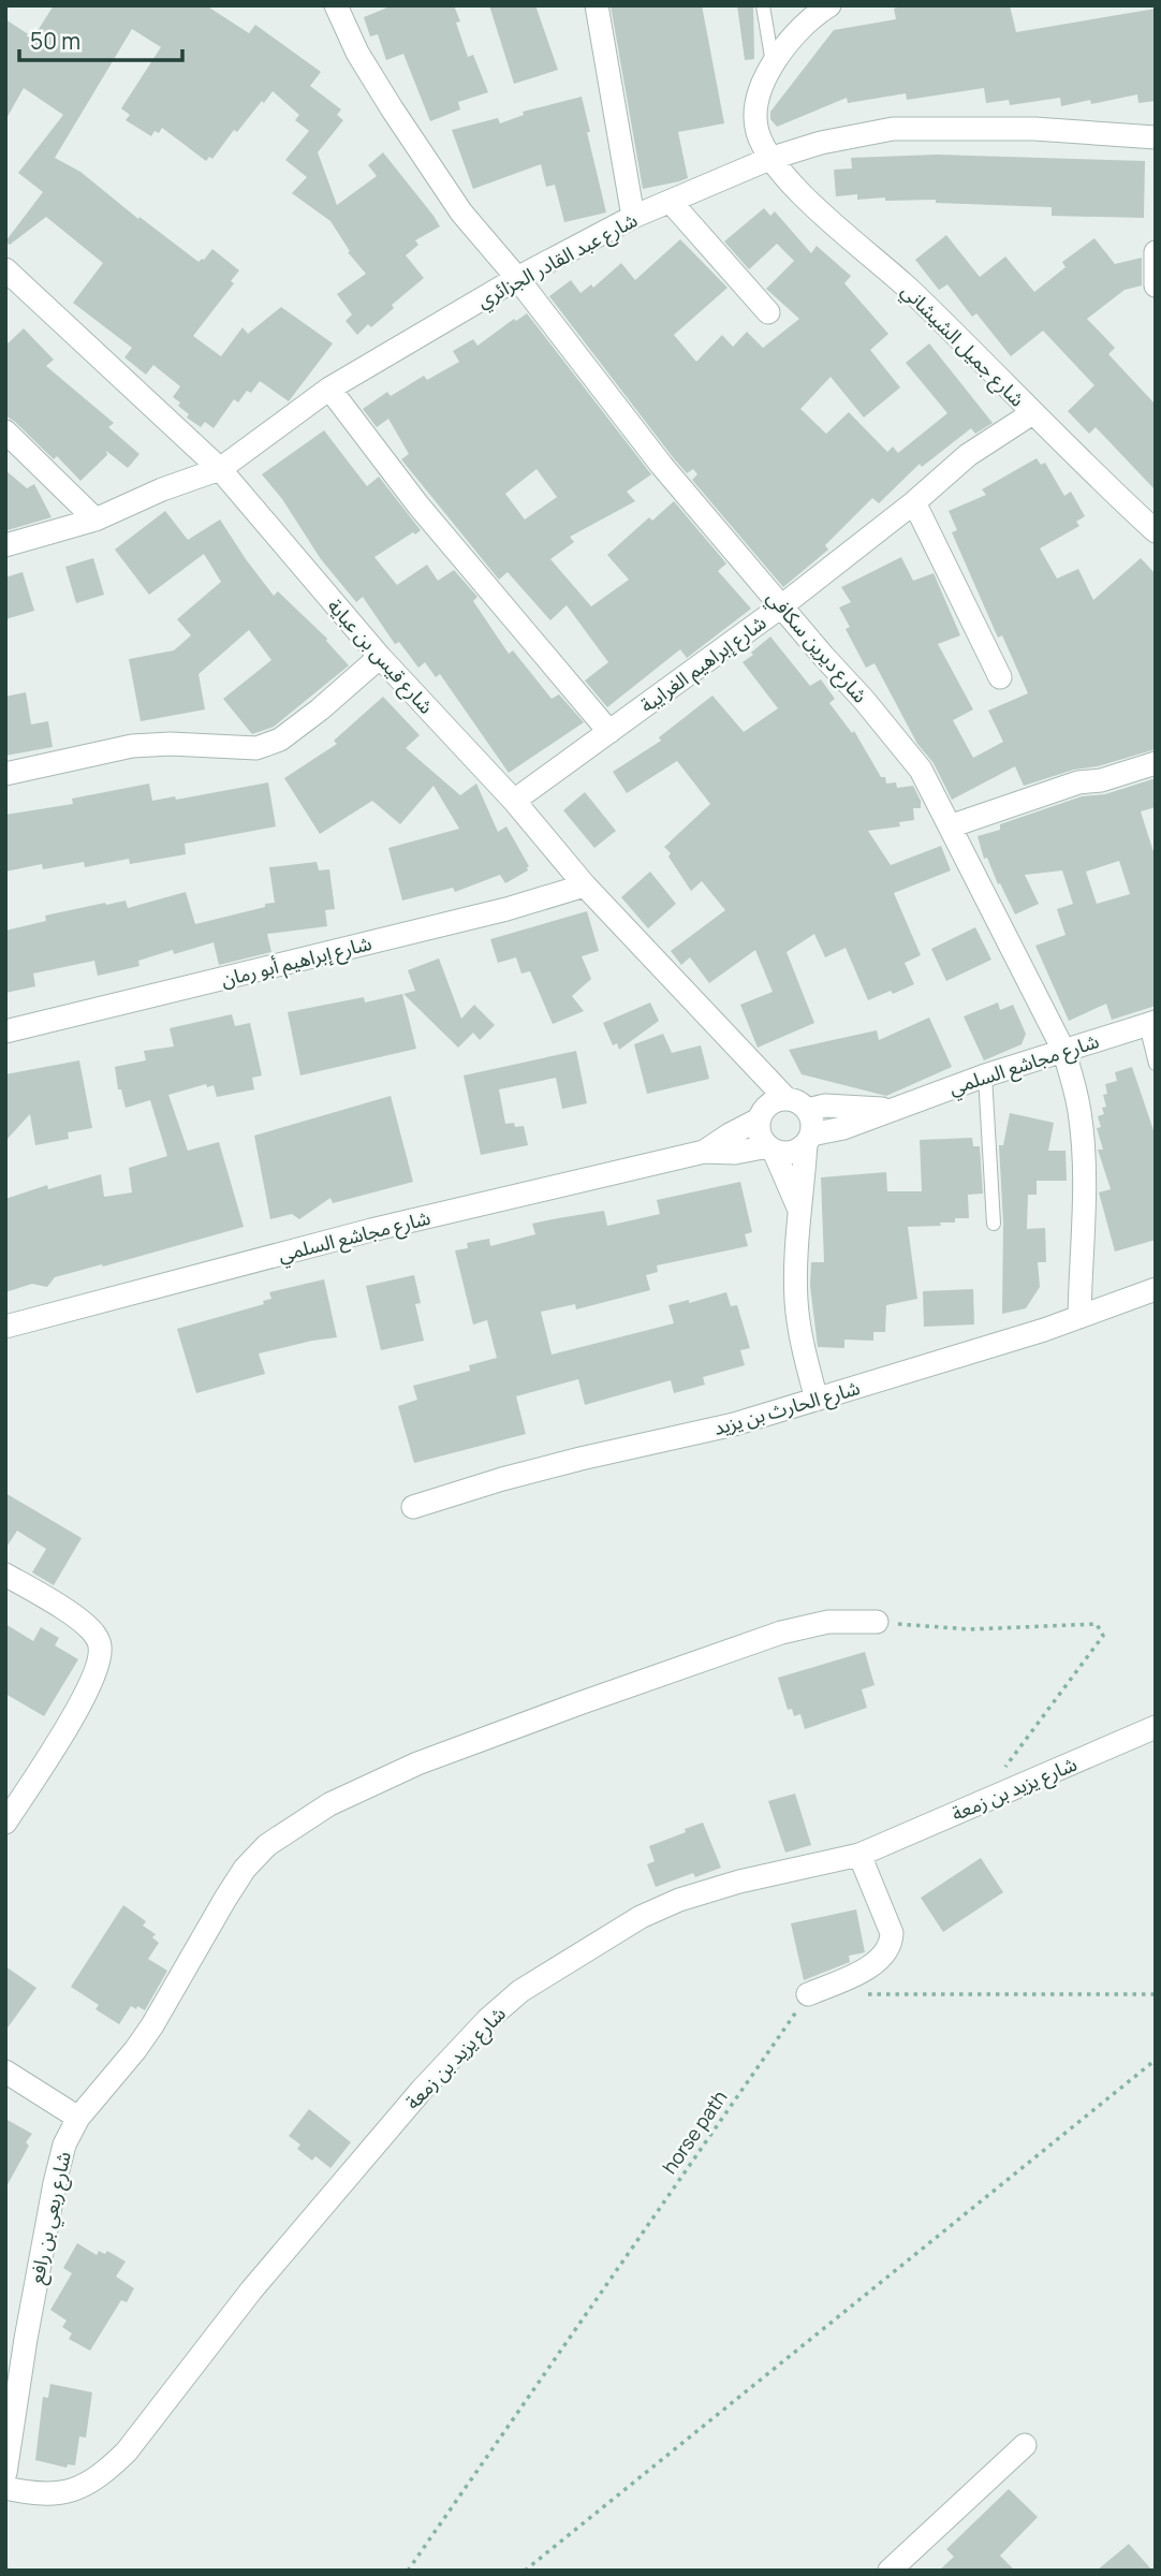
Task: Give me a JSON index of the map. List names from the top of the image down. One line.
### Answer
{"streets":{"street":["شارع عبد القادر الجزائري","شارع جميل الشيشاني","شارع ديرين سكافي","شارع قيس بن عباية","شارع إبراهيم الغرايبة","شارع إبراهيم أبو رمان","شارع مجاشع السلمي","شارع الحارث بن يزيد","شارع يزيد بن زمعة","شارع ربعي بن رافع"],"path":["horse path"]},"crossings":[["شارع عبد القادر الجزائري","شارع جميل الشيشاني"],["شارع عبد القادر الجزائري","شارع ديرين سكافي"],["شارع عبد القادر الجزائري","شارع قيس بن عباية"],["شارع جميل الشيشاني","شارع إبراهيم الغرايبة"],["شارع ديرين سكافي","شارع إبراهيم الغرايبة"],["شارع ديرين سكافي","شارع مجاشع السلمي"],["شارع ديرين سكافي","شارع الحارث بن يزيد"],["شارع قيس بن عباية","شارع إبراهيم الغرايبة"],["شارع قيس بن عباية","شارع إبراهيم أبو رمان"],["شارع قيس بن عباية","شارع مجاشع السلمي"]],"scale_bar":"50 m"}
